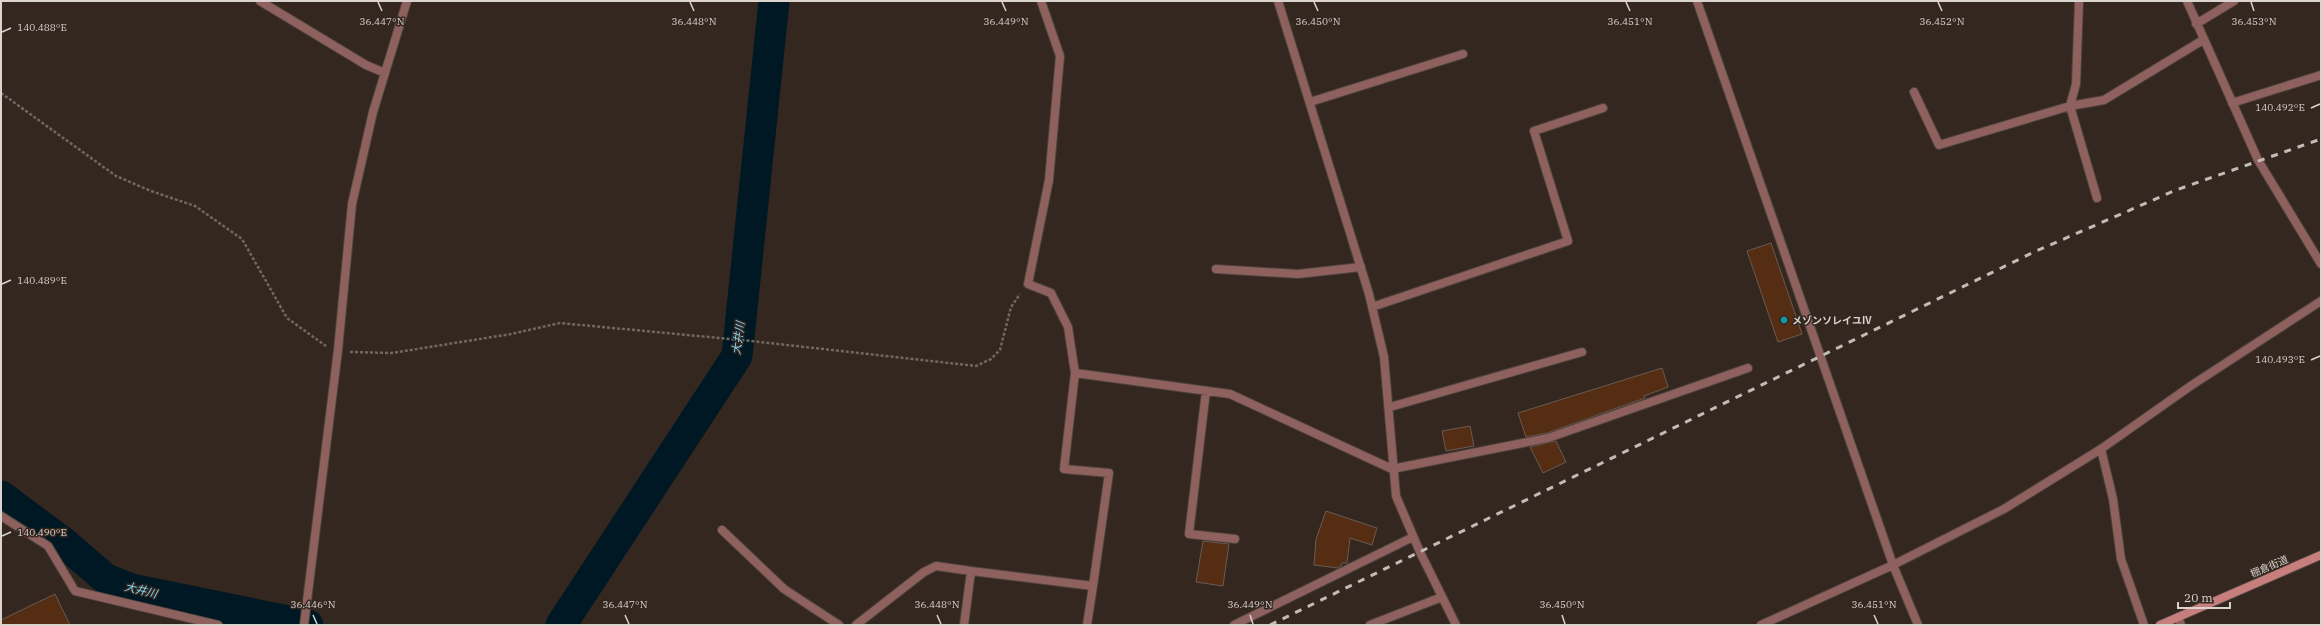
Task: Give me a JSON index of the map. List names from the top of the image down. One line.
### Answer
{"streets":{"street":["棚倉街道"]},"water":["大井川"],"places":["メゾンソレイユⅣ"],"scale_bar":"20 m","coordinates":["36.453°N","36.447°N","36.448°N","36.449°N","36.450°N","36.451°N","36.452°N","140.488°E","140.492°E","140.489°E","140.493°E","140.490°E","36.446°N"]}
